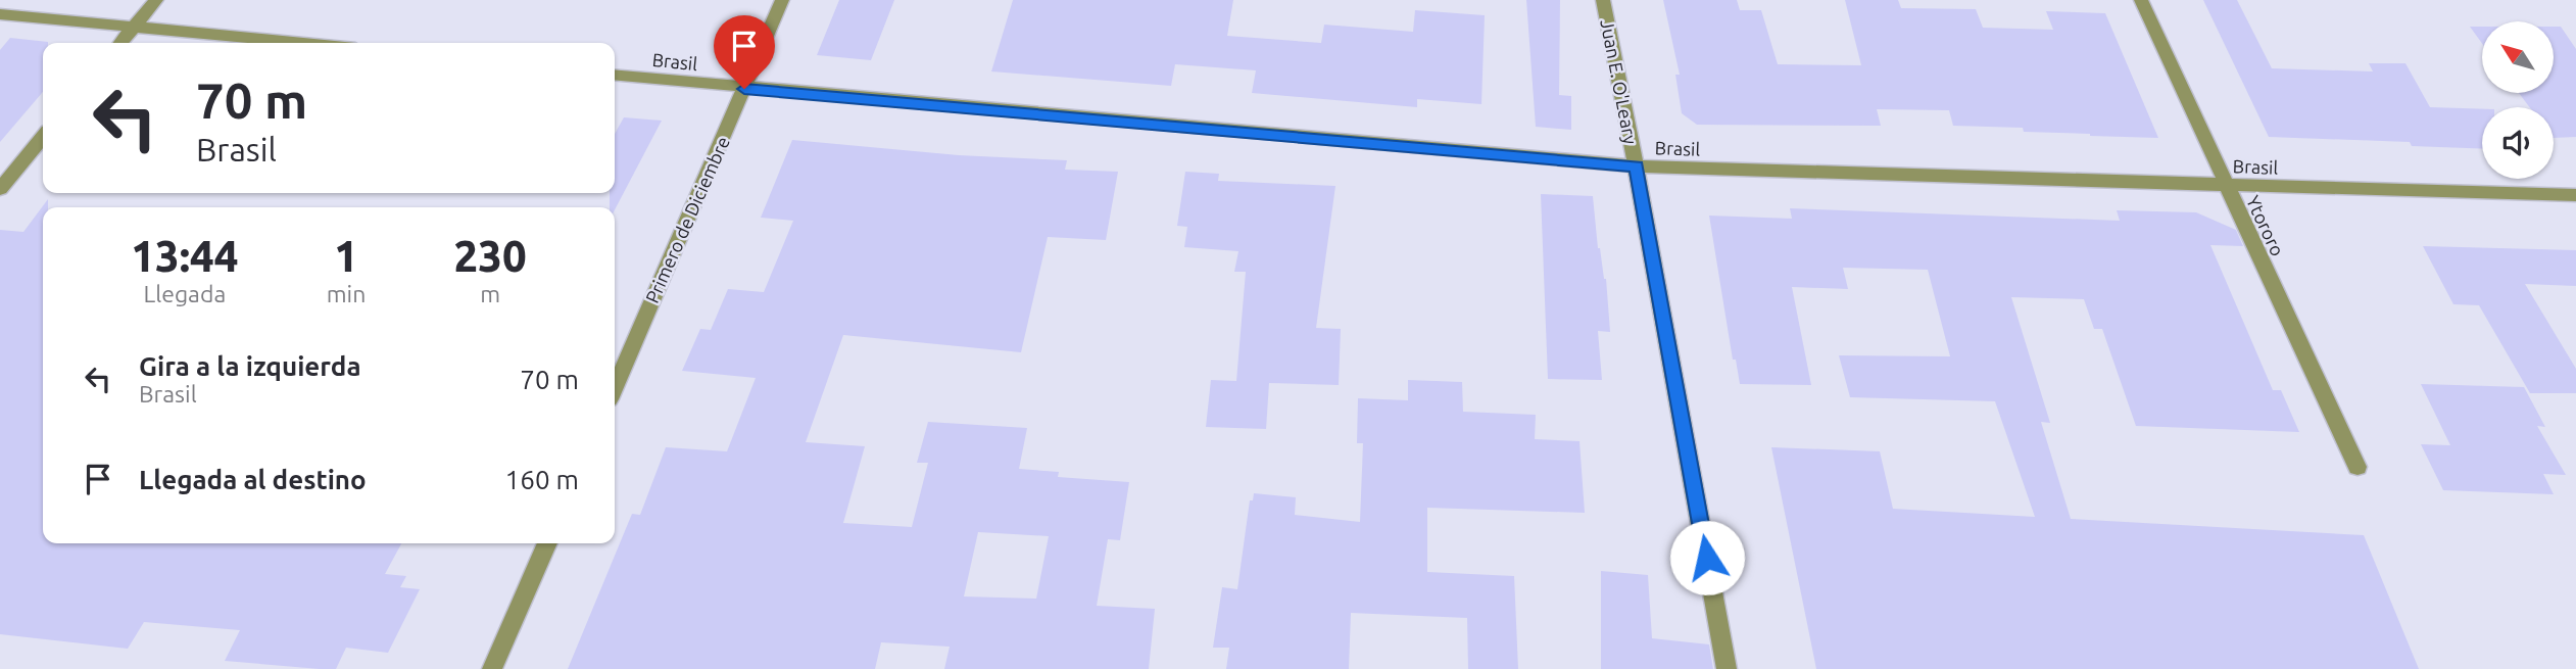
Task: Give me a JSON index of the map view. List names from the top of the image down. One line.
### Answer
{"streets":{"street":["Brasil","Juan E. O'Leary","Primero de Diciembre","Ytororo"]},"crossings":[["Brasil","Juan E. O'Leary"],["Brasil","Primero de Diciembre"],["Brasil","Ytororo"]],"north":"top left","page":{"turn":["70 m","Brasil"],"eta":["13:44","Llegada","1","min","230","m"],"list":[{"name":"Gira a la izquierda","note":"Brasil","value":"70 m"},{"name":"Llegada al destino","value":"160 m"}]}}
